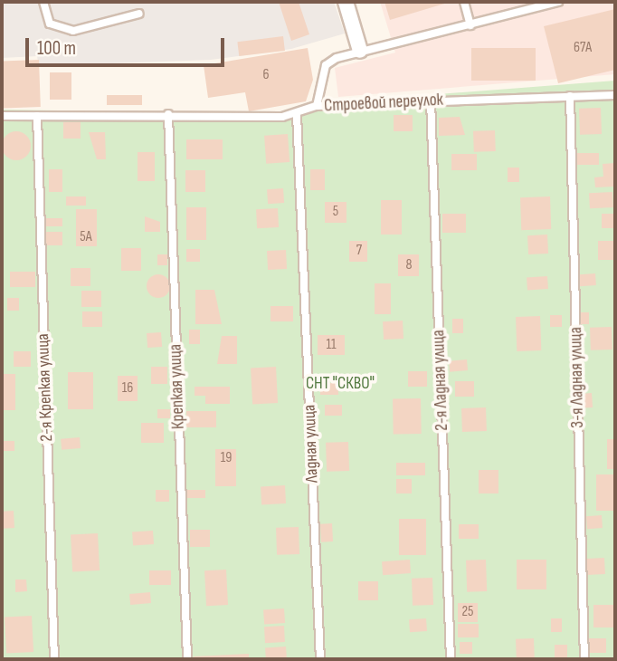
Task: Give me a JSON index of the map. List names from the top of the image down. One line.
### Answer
{"streets":{"lane":["Строевой переулок","3-я Ладная улица","2-я Ладная улица","Крепкая улица","2-я Крепкая улица","Ладная улица"]},"crossings":[["Строевой переулок","3-я Ладная улица"],["Строевой переулок","2-я Ладная улица"],["Строевой переулок","Крепкая улица"],["Строевой переулок","2-я Крепкая улица"],["Строевой переулок","Ладная улица"]],"parks":["СНТ \"СКВО\""],"house_numbers":["67А","6","5","5А","7","8","11","16","19","25"],"scale_bar":"100 m"}
